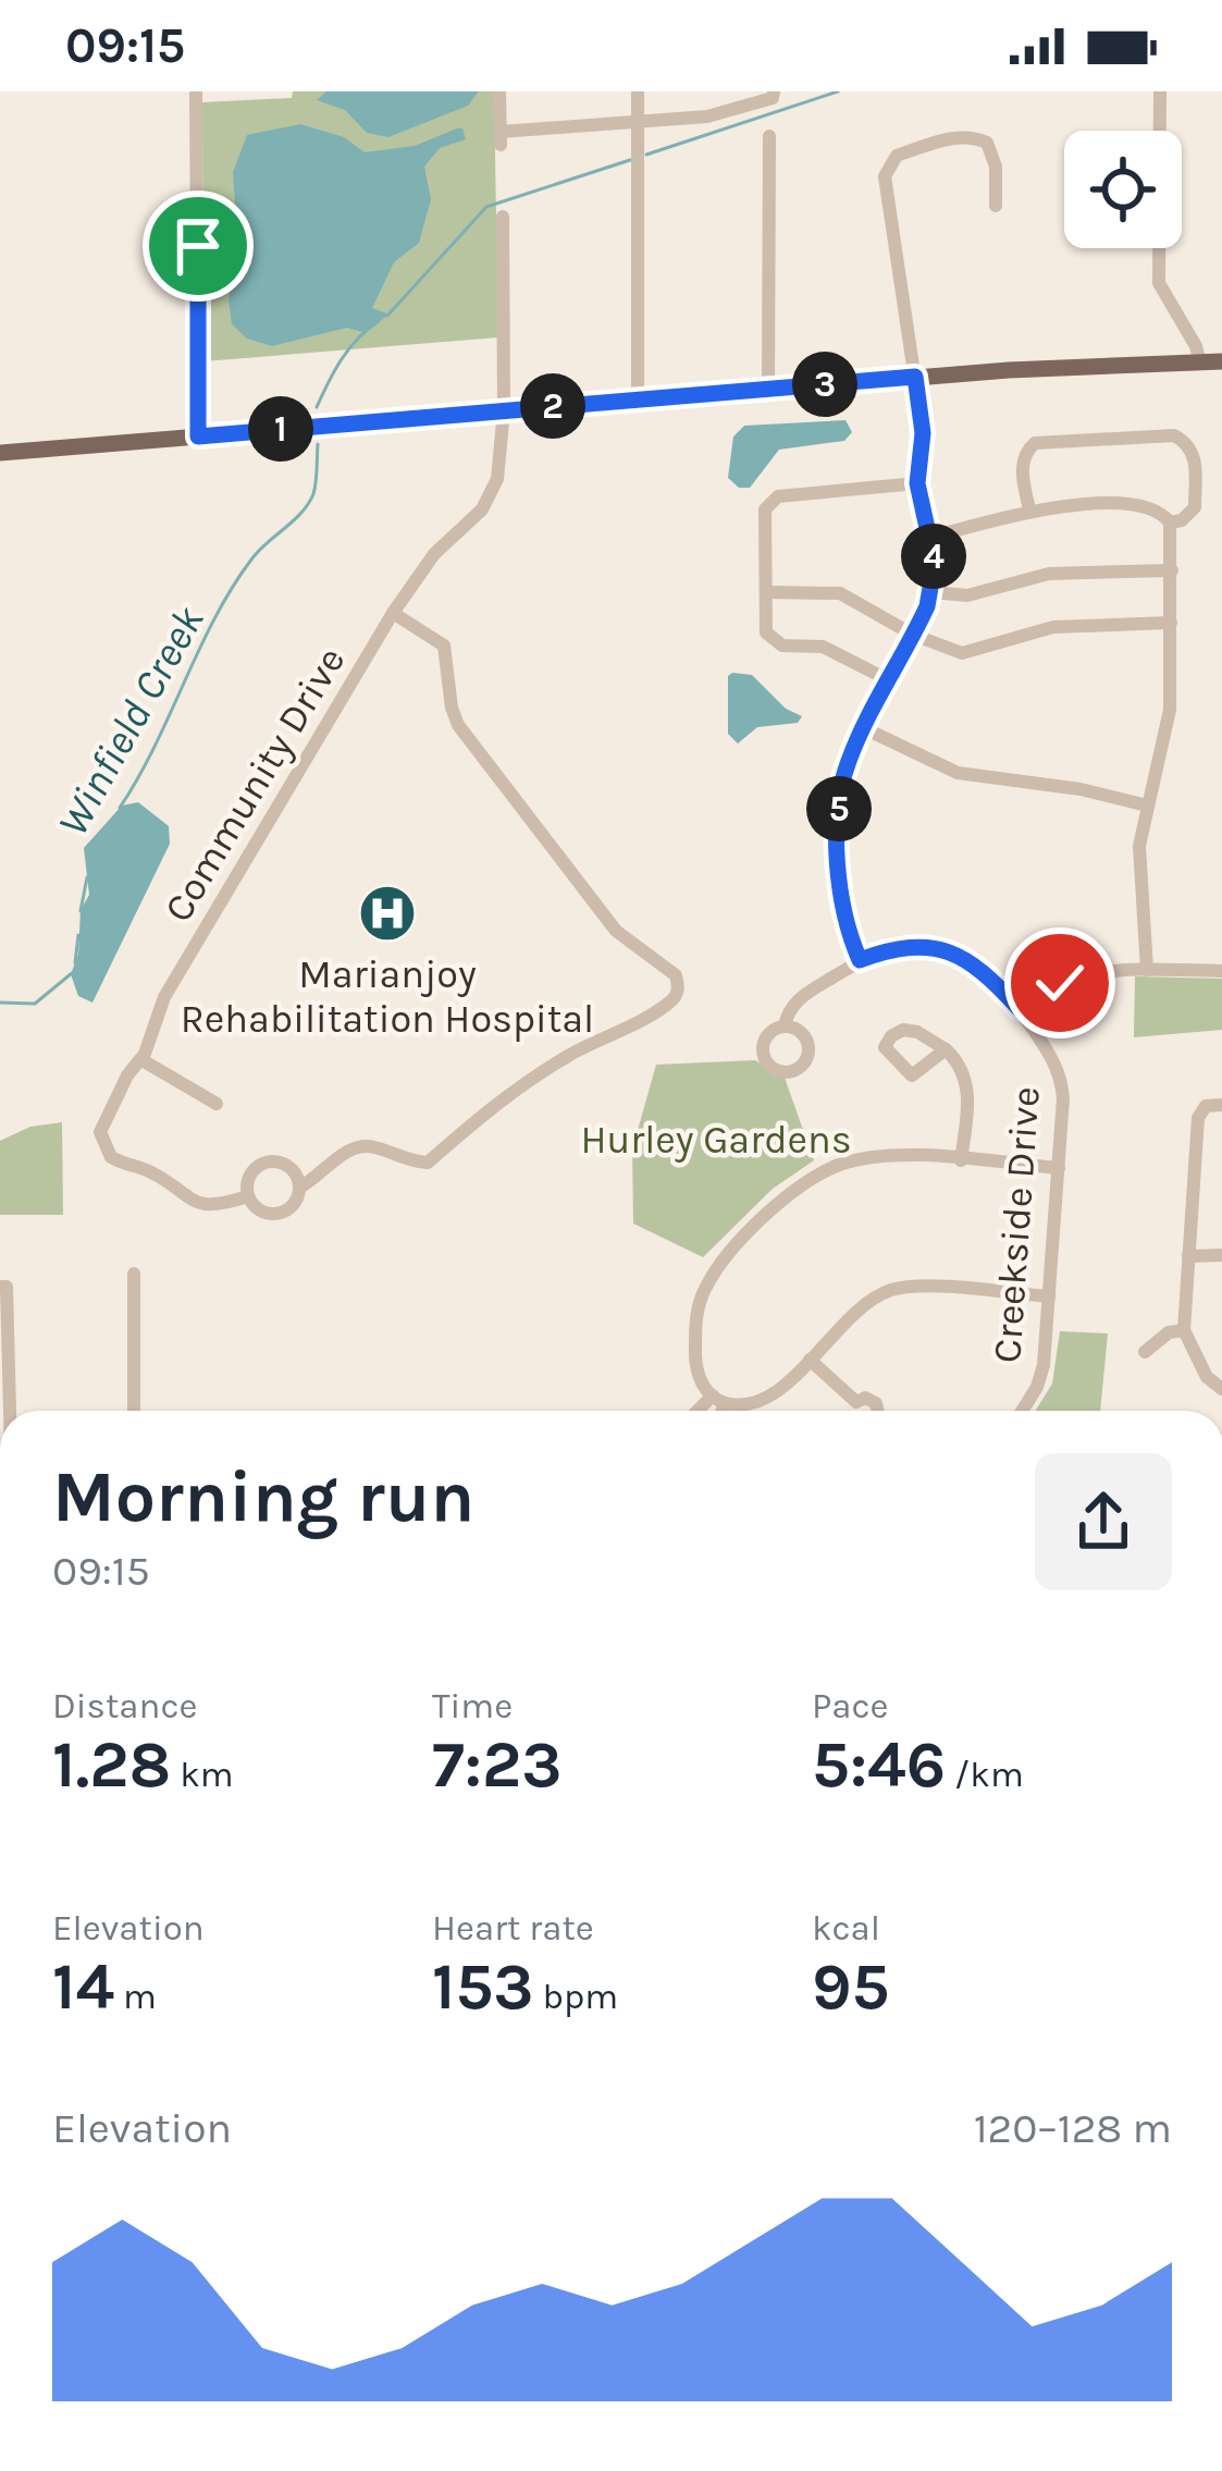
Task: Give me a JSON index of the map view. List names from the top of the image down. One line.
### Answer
{"streets":{"street":["Community Drive","Creekside Drive"]},"water":["Winfield Creek"],"parks":["Hurley Gardens"],"places":{"hospital":["Marianjoy Rehabilitation Hospital"]},"page":{"status":"09:15","pins":["3","2","1","4","5"],"heading":["Morning run","09:15"],"stats":[["Distance","1.28 km"],["Time","7:23"],["Pace","5:46 /km"],["Elevation","14 m"],["Heart rate","153 bpm"],["kcal","95"]],"chart":["Elevation","120–128 m"]}}
